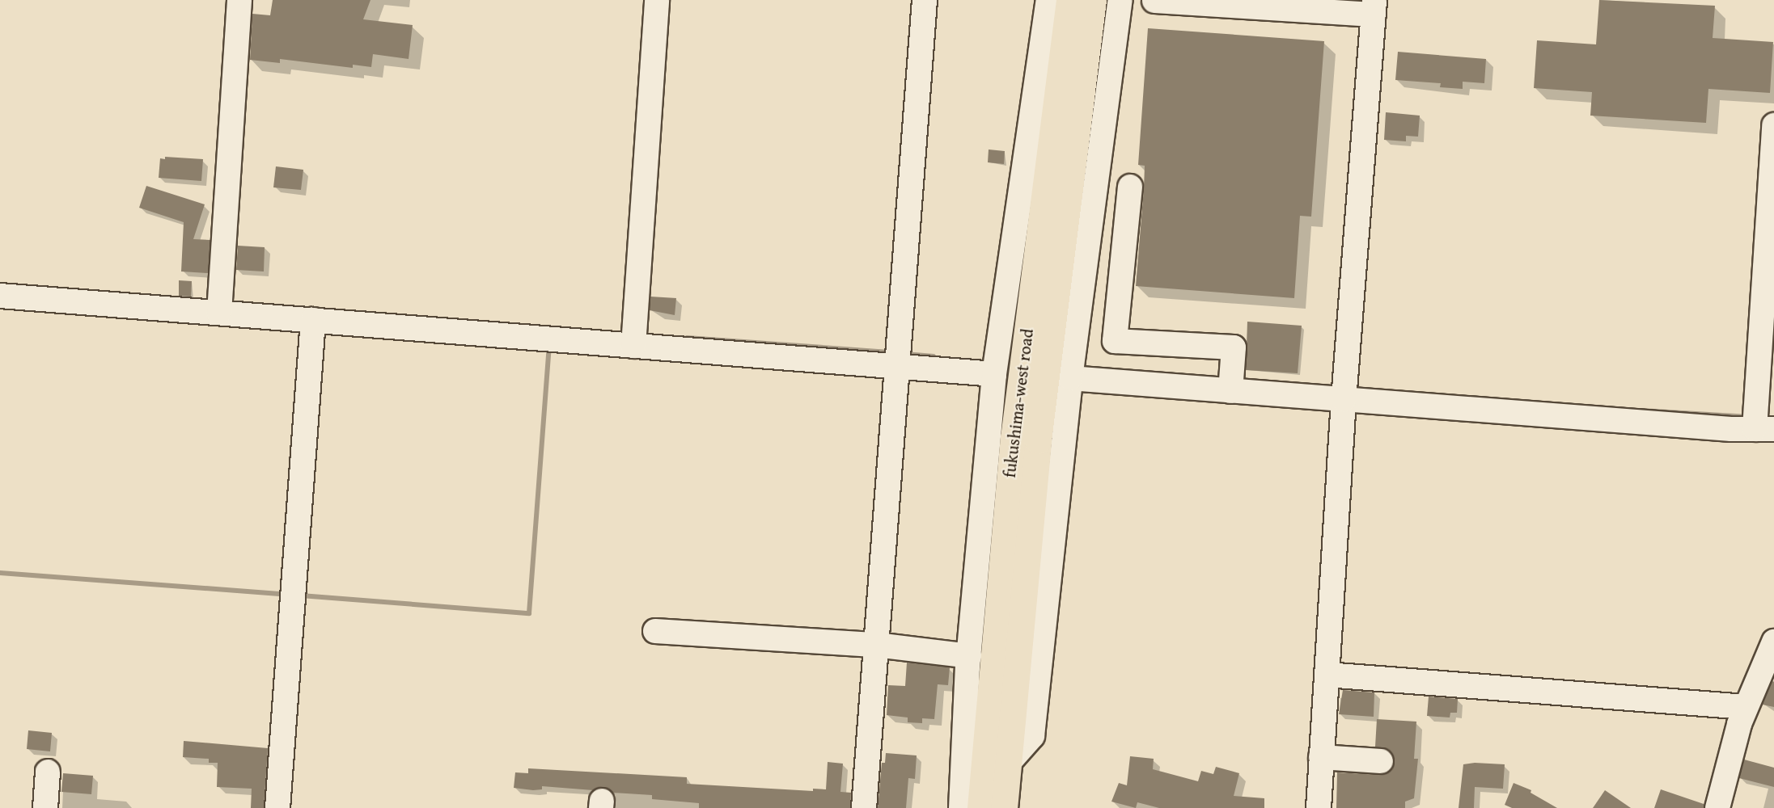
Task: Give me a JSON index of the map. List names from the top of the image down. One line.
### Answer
{"streets":{"highway":["fukushima-west road"]}}
